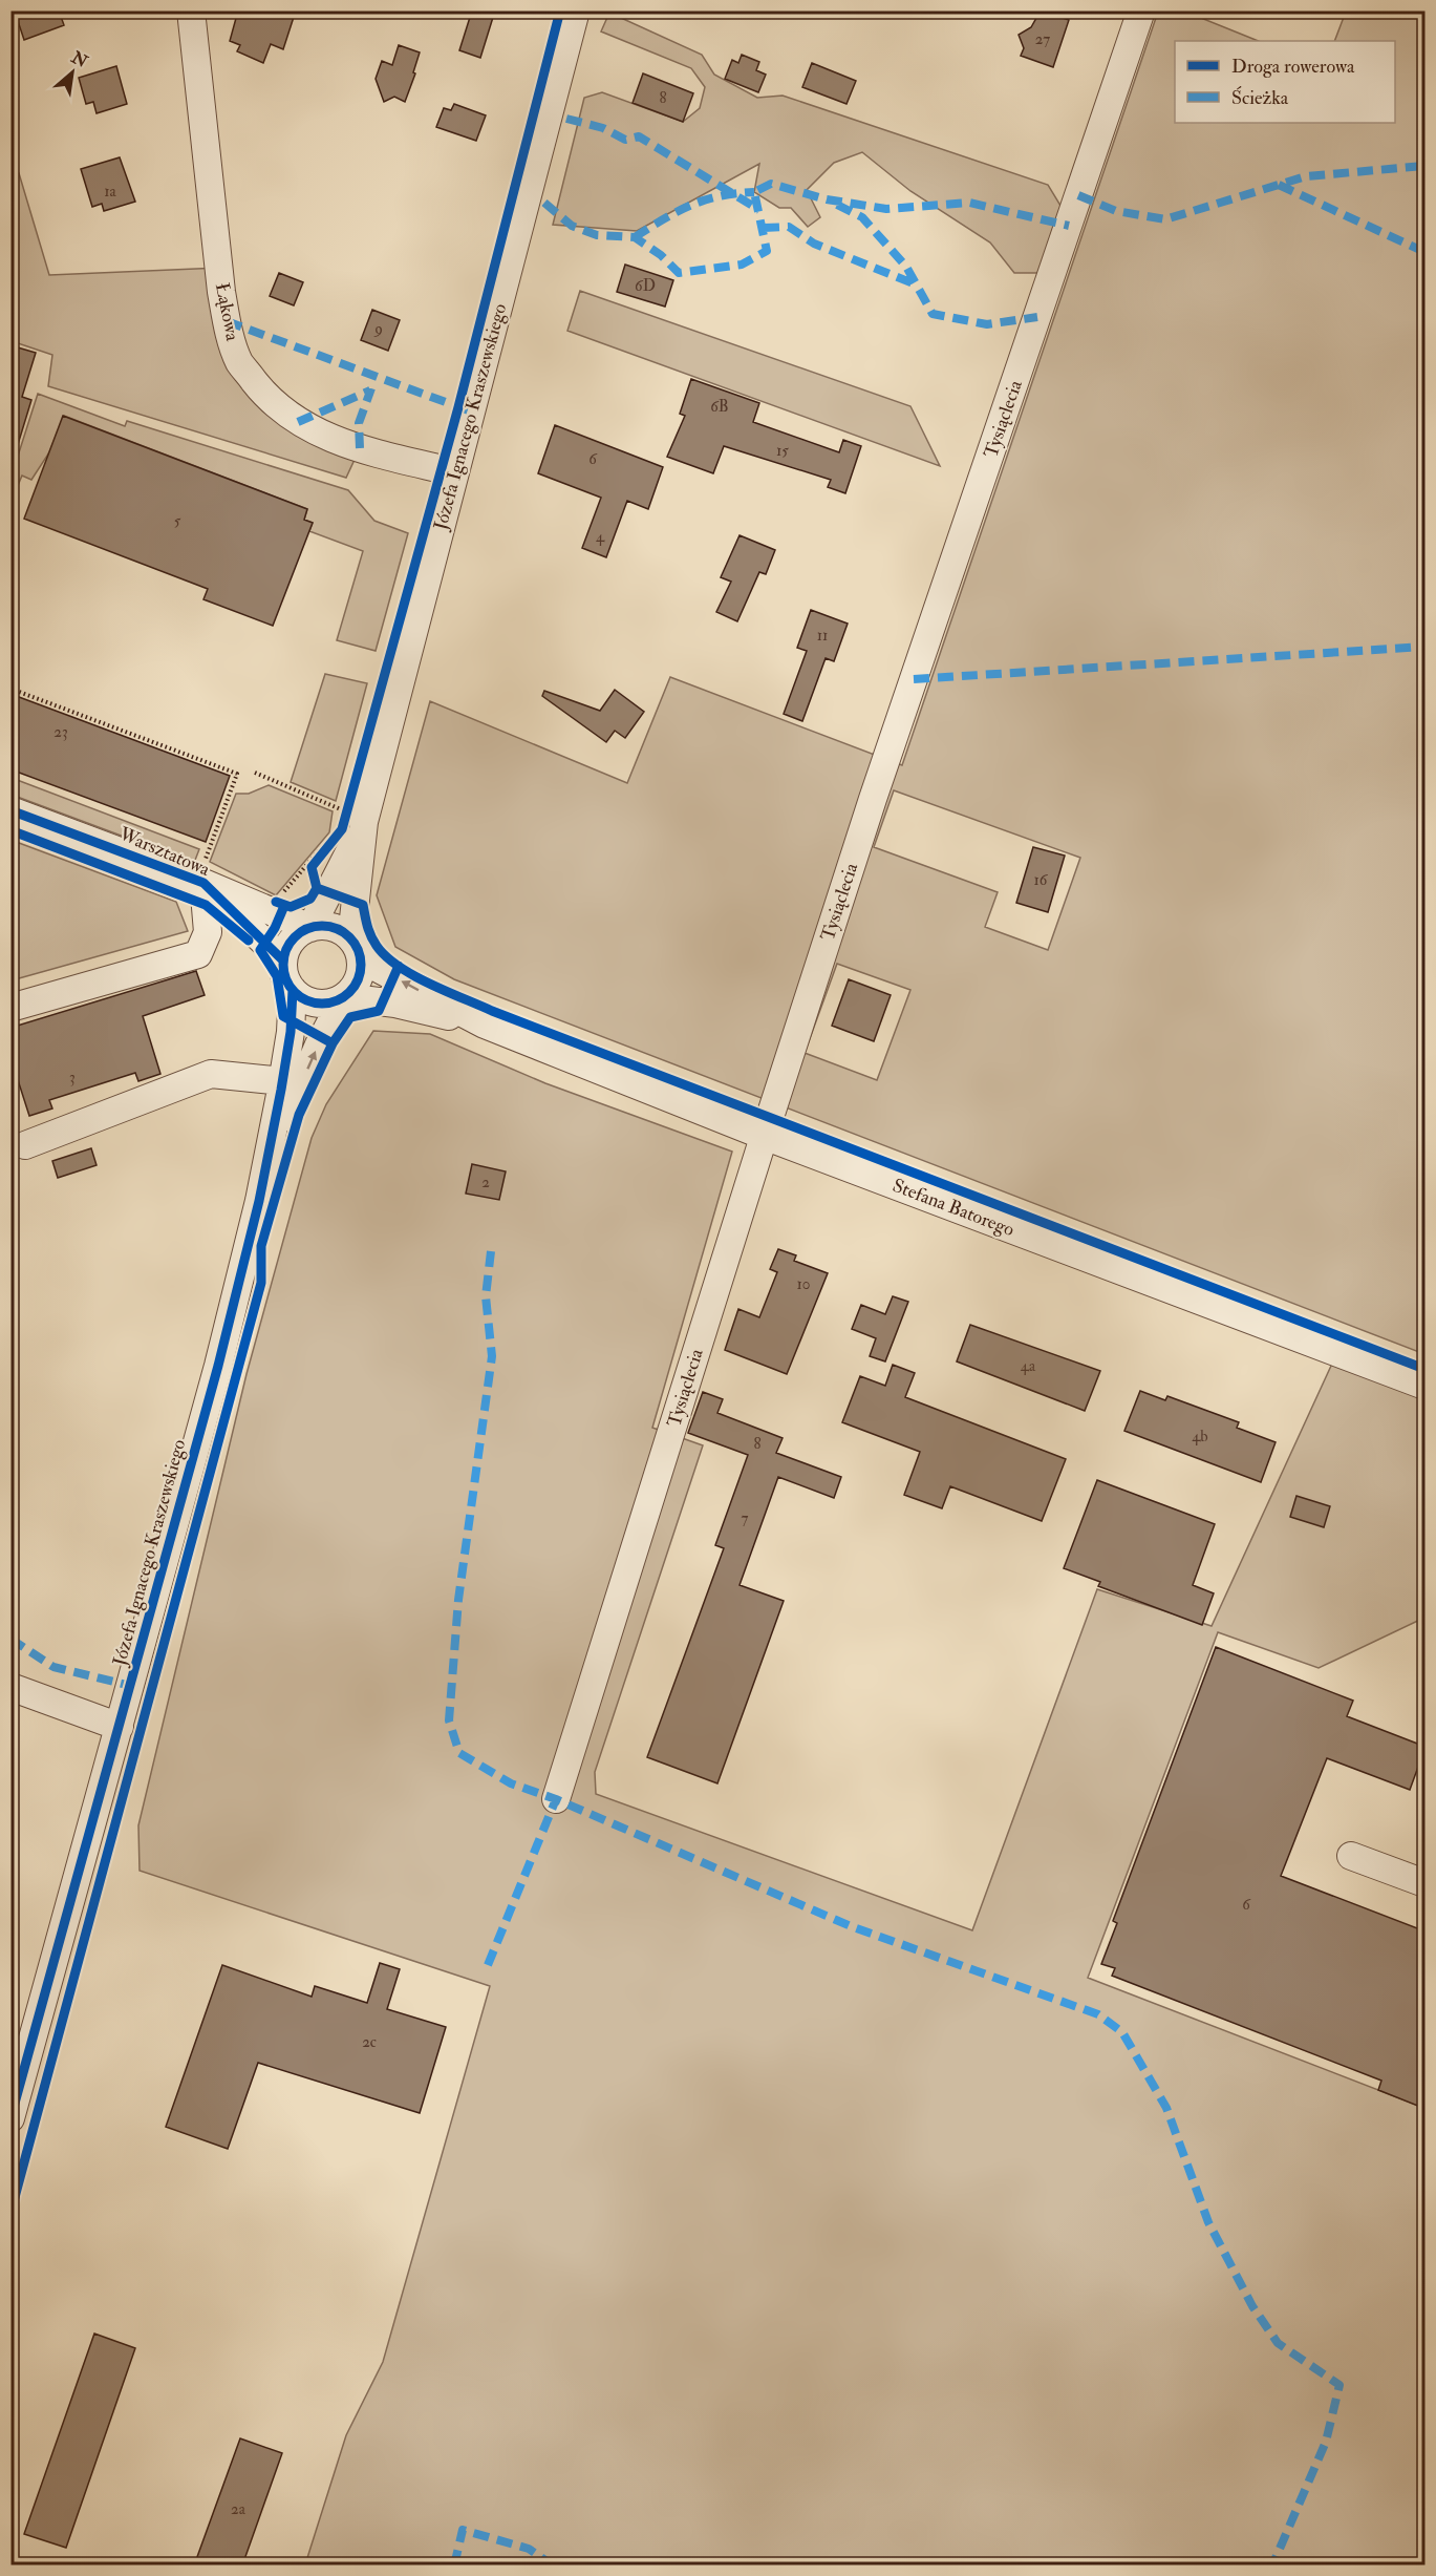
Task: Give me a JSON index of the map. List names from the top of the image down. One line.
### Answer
{"streets":{"street":["Łąkowa","Józefa Ignacego Kraszewskiego","Tysiąclecia","Warsztatowa","Stefana Batorego"]},"crossings":[["Łąkowa","Józefa Ignacego Kraszewskiego"],["Józefa Ignacego Kraszewskiego","Warsztatowa"],["Józefa Ignacego Kraszewskiego","Stefana Batorego"],["Tysiąclecia","Stefana Batorego"],["Warsztatowa","Stefana Batorego"]],"house_numbers":["27","8","1a","6D","9","6B","15","6","5","4","11","23","16","3","2","10","4a","4b","8","7","6","2c","2a"],"legend":["Droga rowerowa","Ścieżka"],"north":"top right"}
